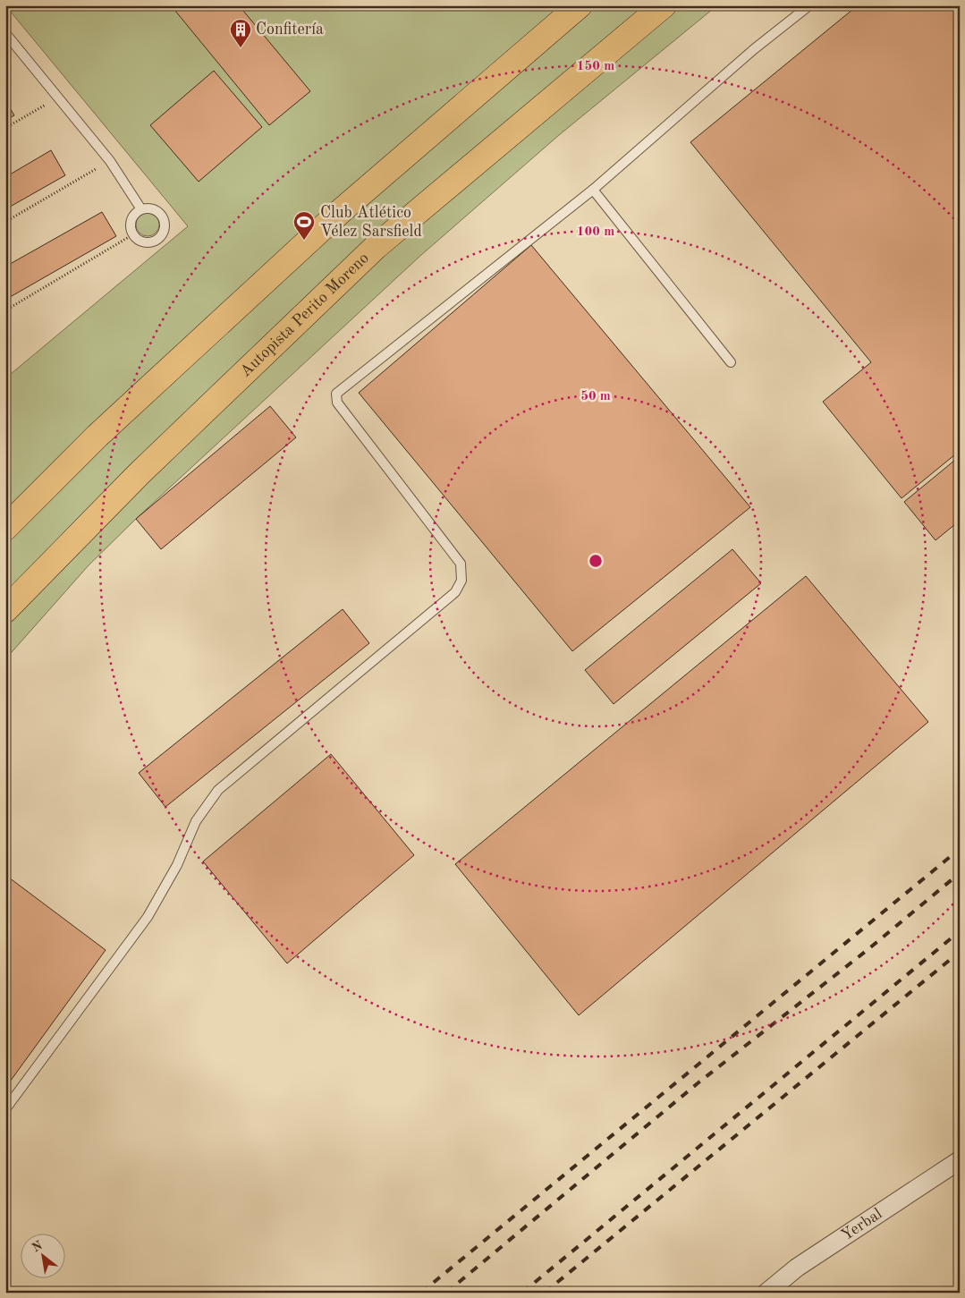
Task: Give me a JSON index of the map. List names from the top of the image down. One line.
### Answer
{"streets":{"highway":["Autopista Perito Moreno"],"street":["Yerbal"]},"places":{"building":["Confitería"],"sports":["Club Atlético Vélez Sarsfield"]},"north":"top left","rings":["150 m","100 m","50 m"]}
